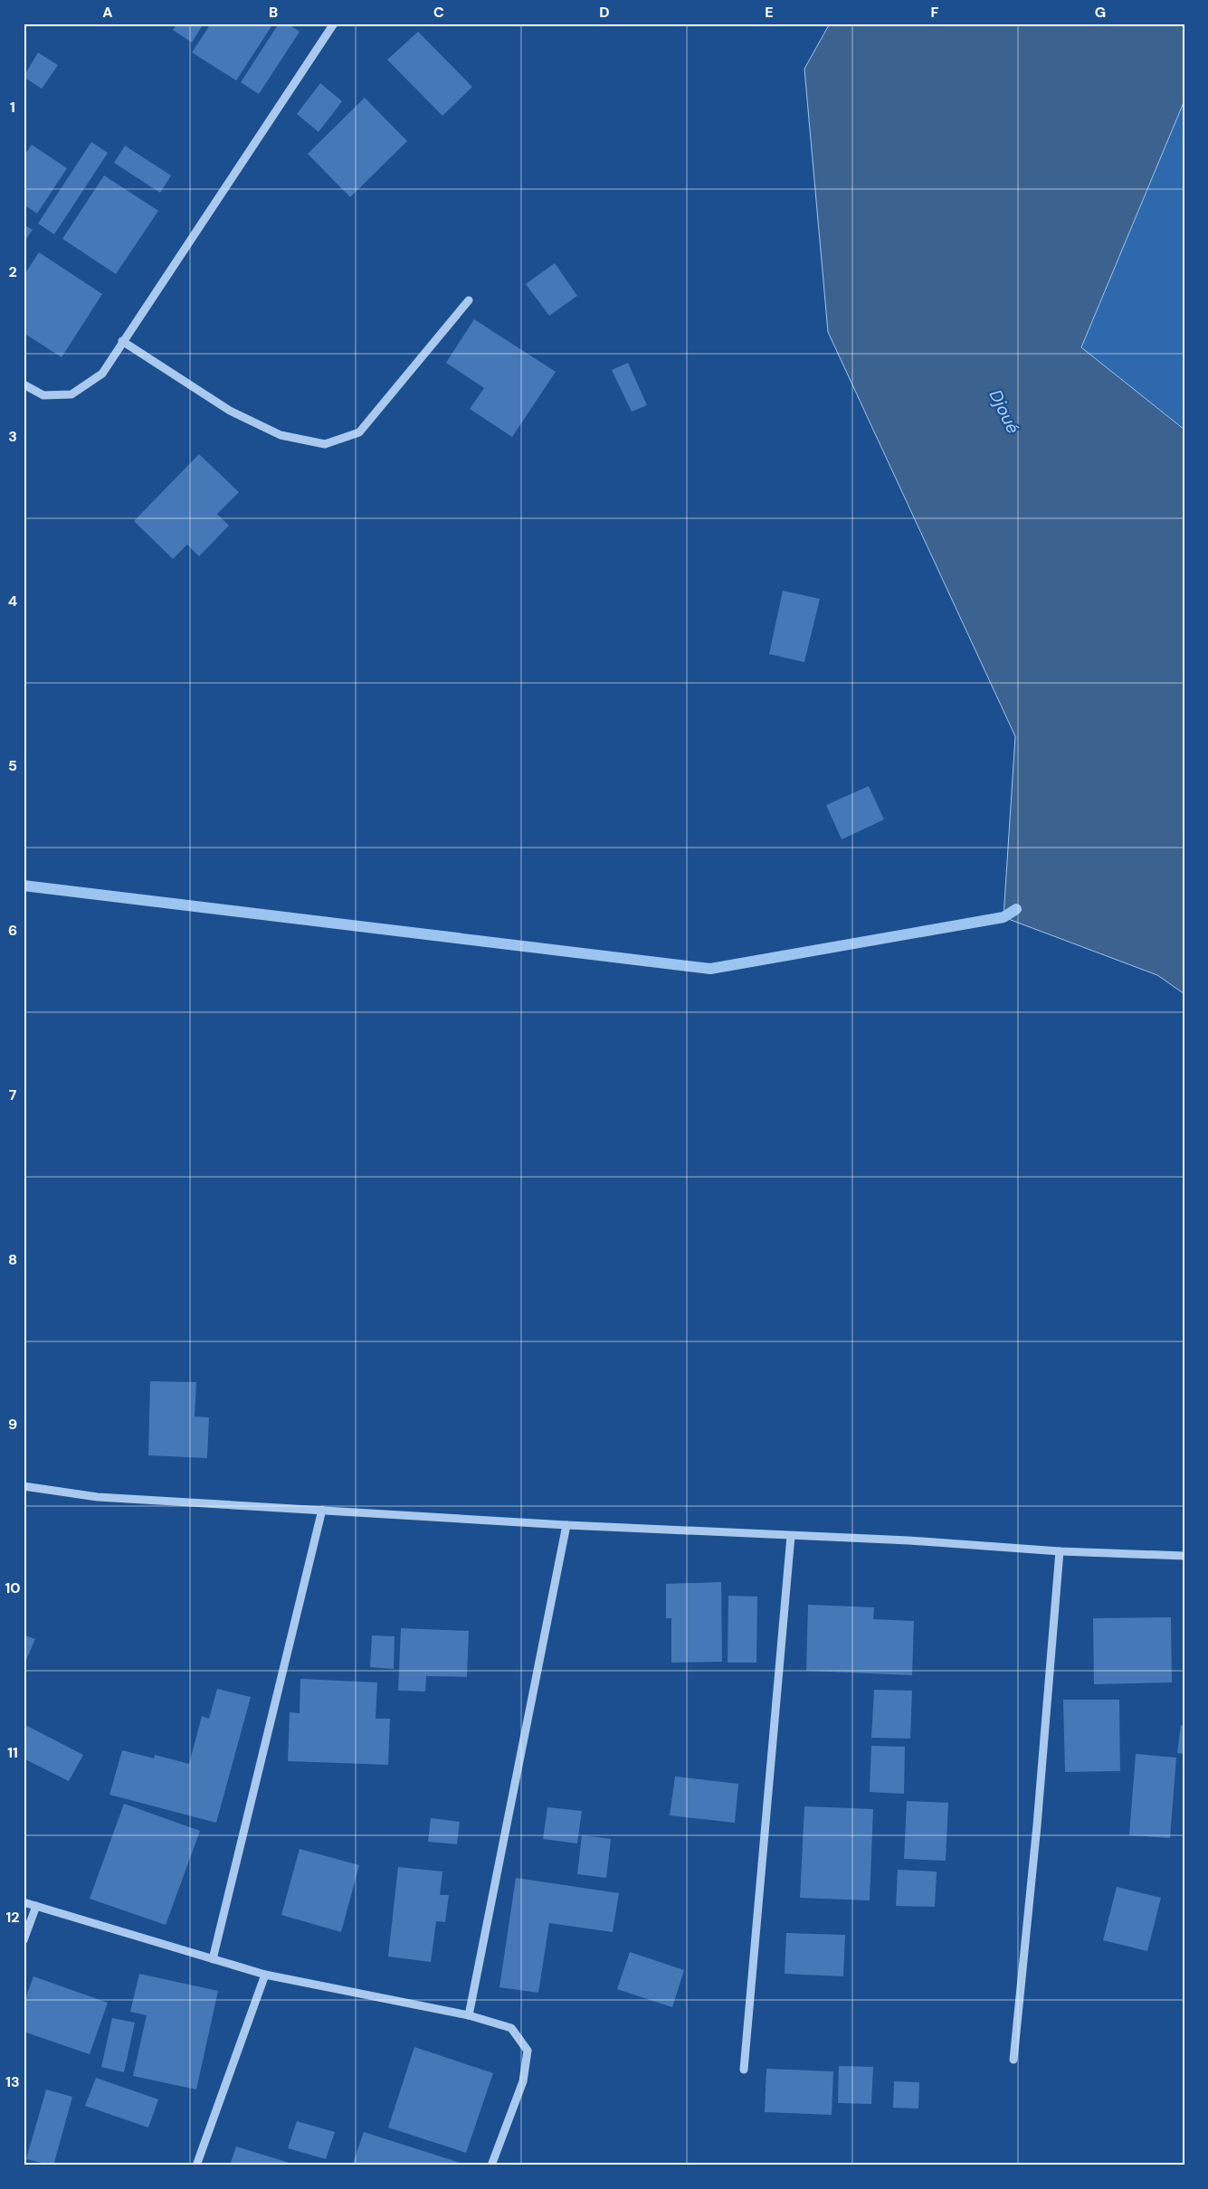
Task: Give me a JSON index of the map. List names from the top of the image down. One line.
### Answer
{"water":["Djoué"],"grid":{"columns":["A","B","C","D","E","F","G"],"rows":["1","2","3","4","5","6","7","8","9","10","11","12","13"]}}
